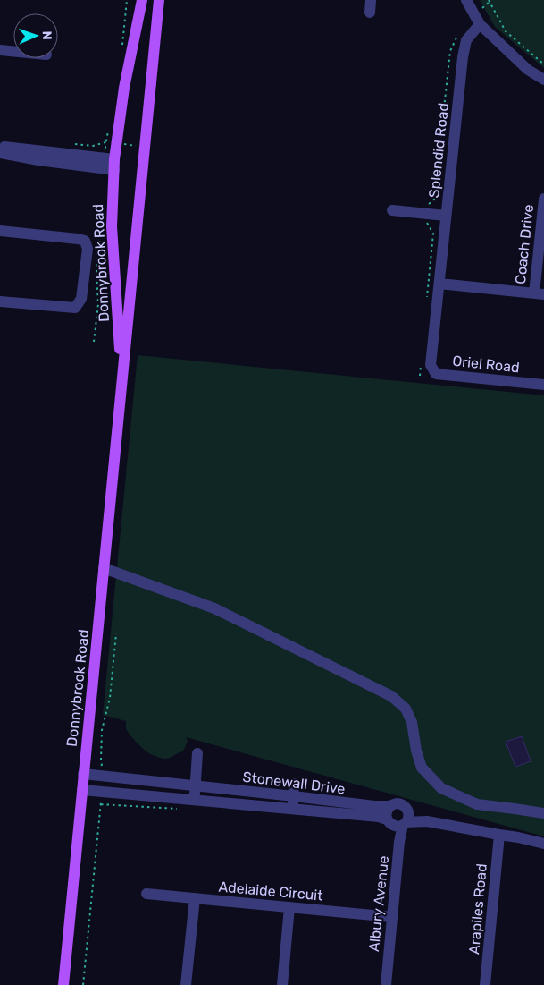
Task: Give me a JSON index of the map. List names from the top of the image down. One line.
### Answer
{"streets":{"main road":["Donnybrook Road"],"street":["Splendid Road","Coach Drive","Oriel Road","Stonewall Drive","Adelaide Circuit","Albury Avenue","Arapiles Road"]},"crossings":[["Splendid Road","Oriel Road"],["Donnybrook Road","Stonewall Drive"],["Stonewall Drive","Albury Avenue"],["Stonewall Drive","Arapiles Road"],["Adelaide Circuit","Albury Avenue"]],"north":"right"}
